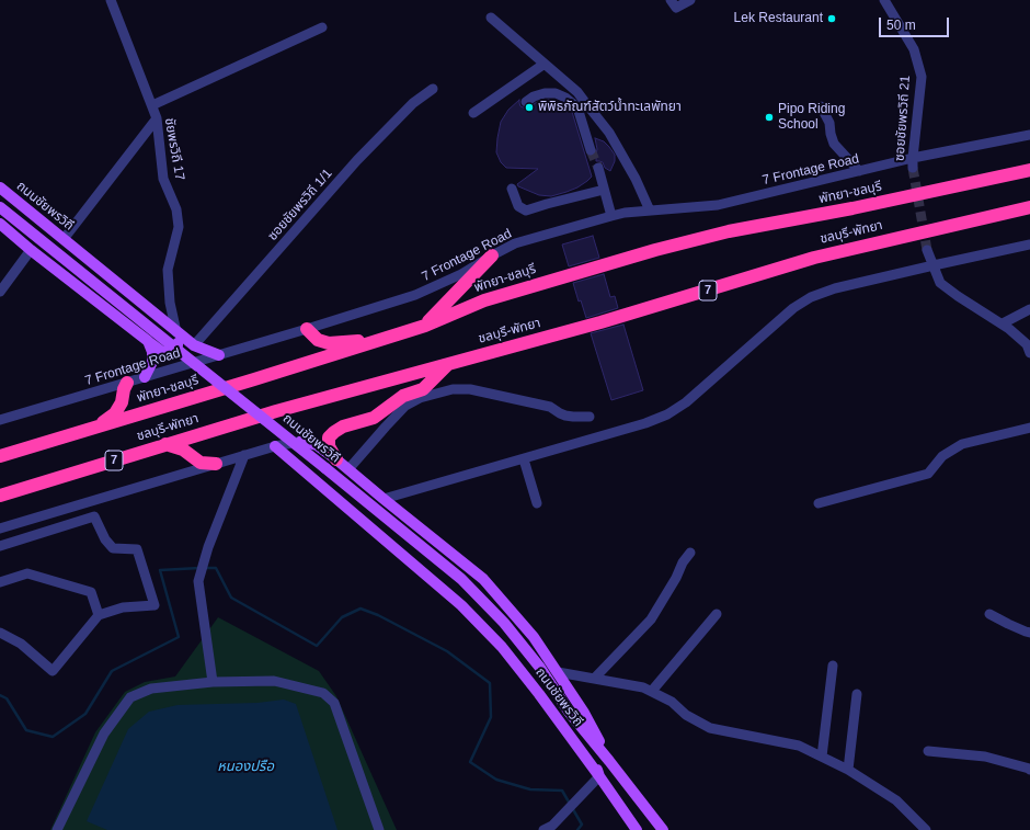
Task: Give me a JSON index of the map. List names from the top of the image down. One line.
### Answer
{"streets":{"highway":["พัทยา-ชลบุรี","ชลบุรี-พัทยา","7"],"main road":["ถนนชัยพรวิถี"],"street":["ซอยชัยพรวิถี 21","ชัยพรวิถี 17","7 Frontage Road","ซอยชัยพรวิถี 1/1"]},"crossings":[["ซอยชัยพรวิถี 21","7 Frontage Road"],["ชัยพรวิถี 17","ถนนชัยพรวิถี"],["7 Frontage Road","ถนนชัยพรวิถี"],["ซอยชัยพรวิถี 1/1","ถนนชัยพรวิถี"]],"water":["หนองปรือ"],"places":["Lek Restaurant","พิพิธภัณฑ์สัตว์น้ำทะเลพัทยา","Pipo Riding School"],"scale_bar":"50 m"}
